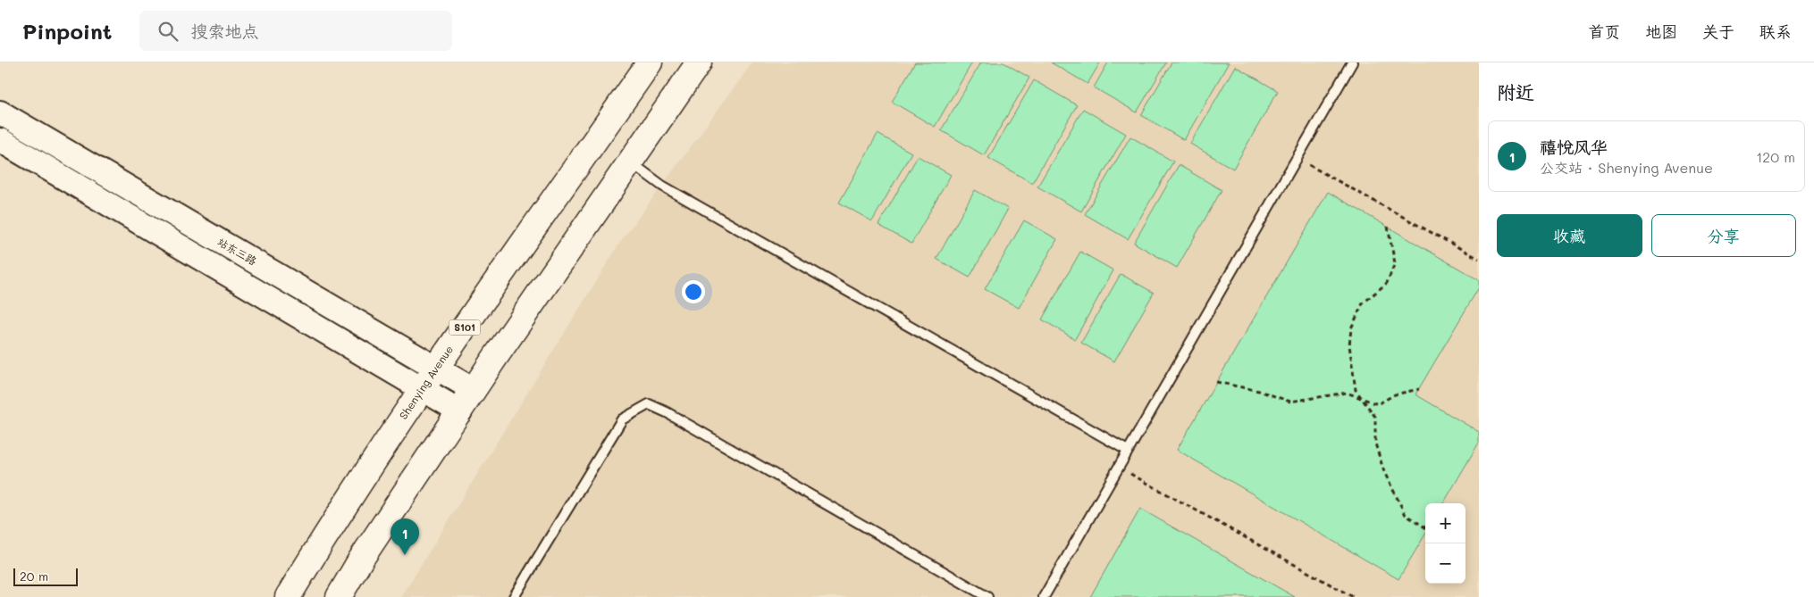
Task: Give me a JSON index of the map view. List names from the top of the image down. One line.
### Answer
{"streets":{"main road":["S101","Shenying Avenue"],"street":["站东三路"]},"crossings":[["站东三路","Shenying Avenue"]],"scale_bar":"20 m","page":{"header":"Pinpoint","search":"搜索地点","nav":["首页","地图","关于","联系"],"heading":"附近","list":[{"mark":"1","name":"禧悦风华","note":"公交站 · Shenying Avenue","value":"120 m"}],"buttons":["收藏","分享"],"map_buttons":["+","−"],"pins":"1","scale":"20 m"}}
